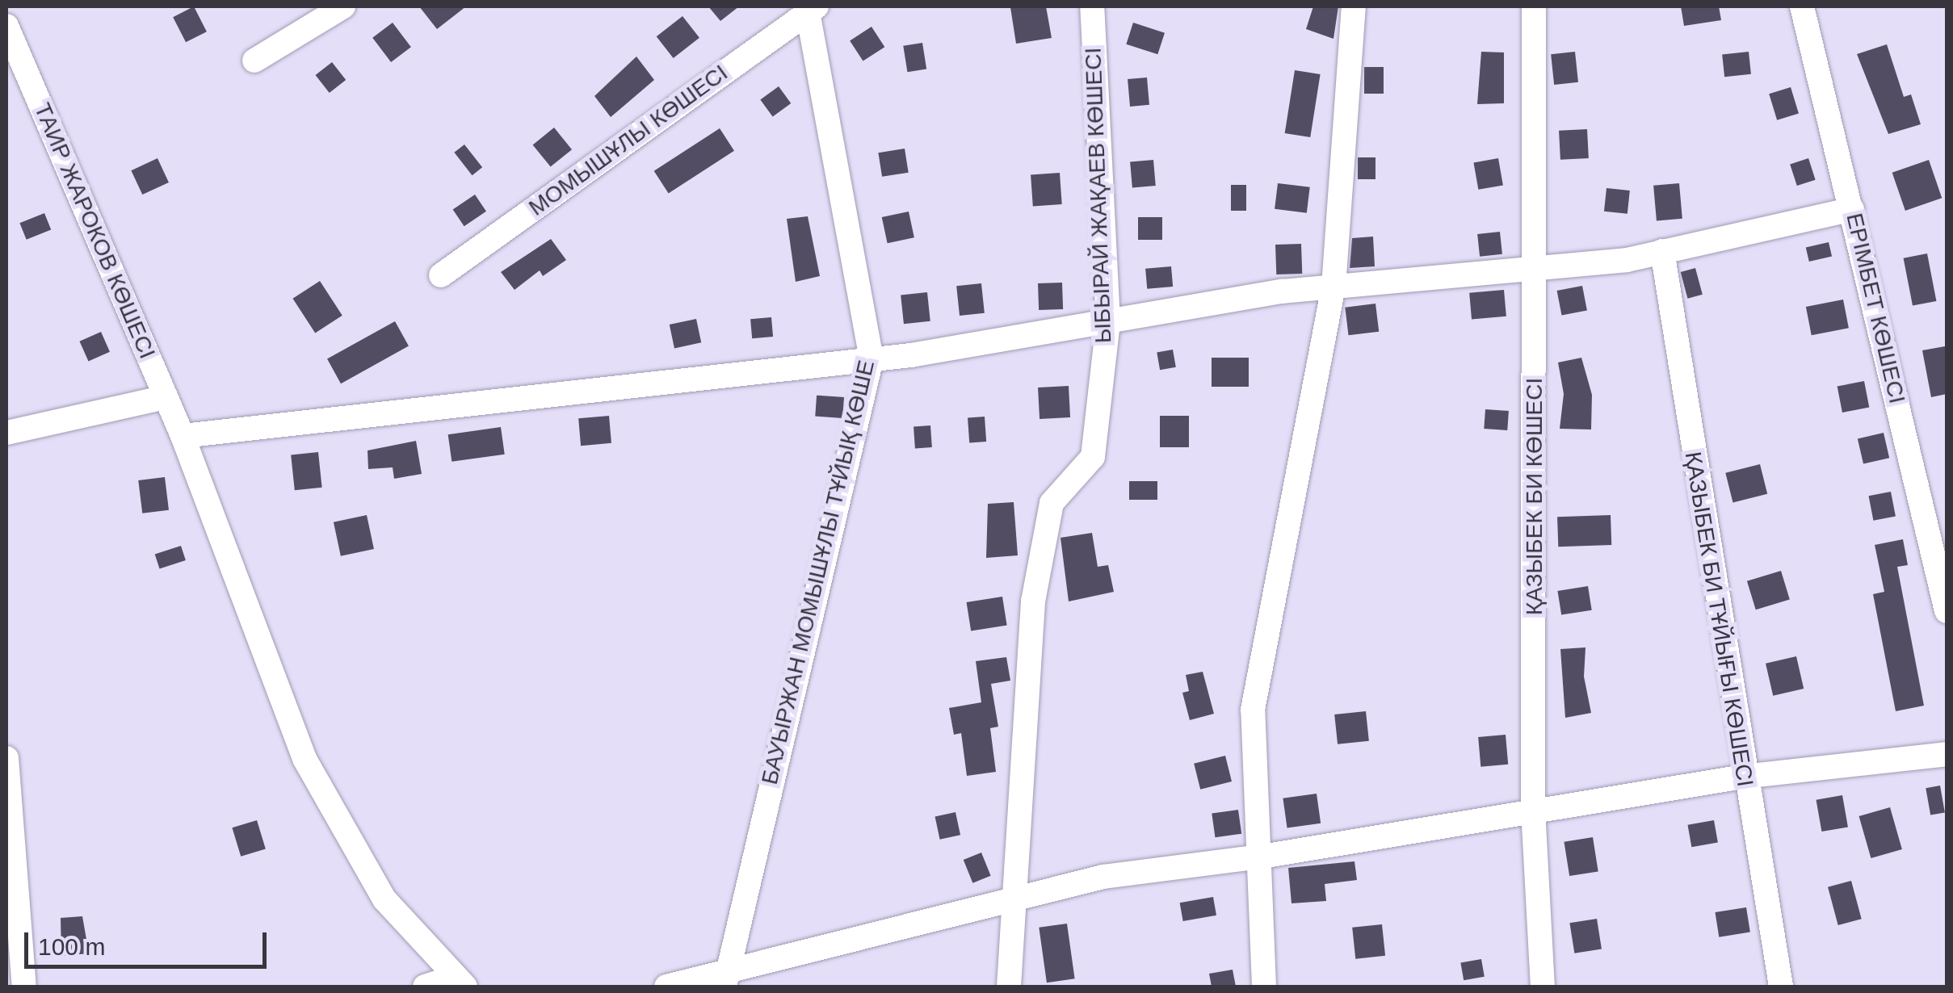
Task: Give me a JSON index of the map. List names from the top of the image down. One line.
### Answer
{"streets":{"street":["МОМЫШҰЛЫ КӨШЕСІ","ЫБЫРАЙ ЖАҚАЕВ КӨШЕСІ","ТАИР ЖАРОКОВ КӨШЕСІ","ЕРІМБЕТ КӨШЕСІ","ҚАЗЫБЕК БИ КӨШЕСІ","БАУЫРЖАН МОМЫШҰЛЫ ТҰЙЫҚ КӨШЕ","ҚАЗЫБЕК БИ ТҰЙЫҒЫ КӨШЕСІ"]},"crossings":[["МОМЫШҰЛЫ КӨШЕСІ","БАУЫРЖАН МОМЫШҰЛЫ ТҰЙЫҚ КӨШЕ"]],"scale_bar":"100 m"}
